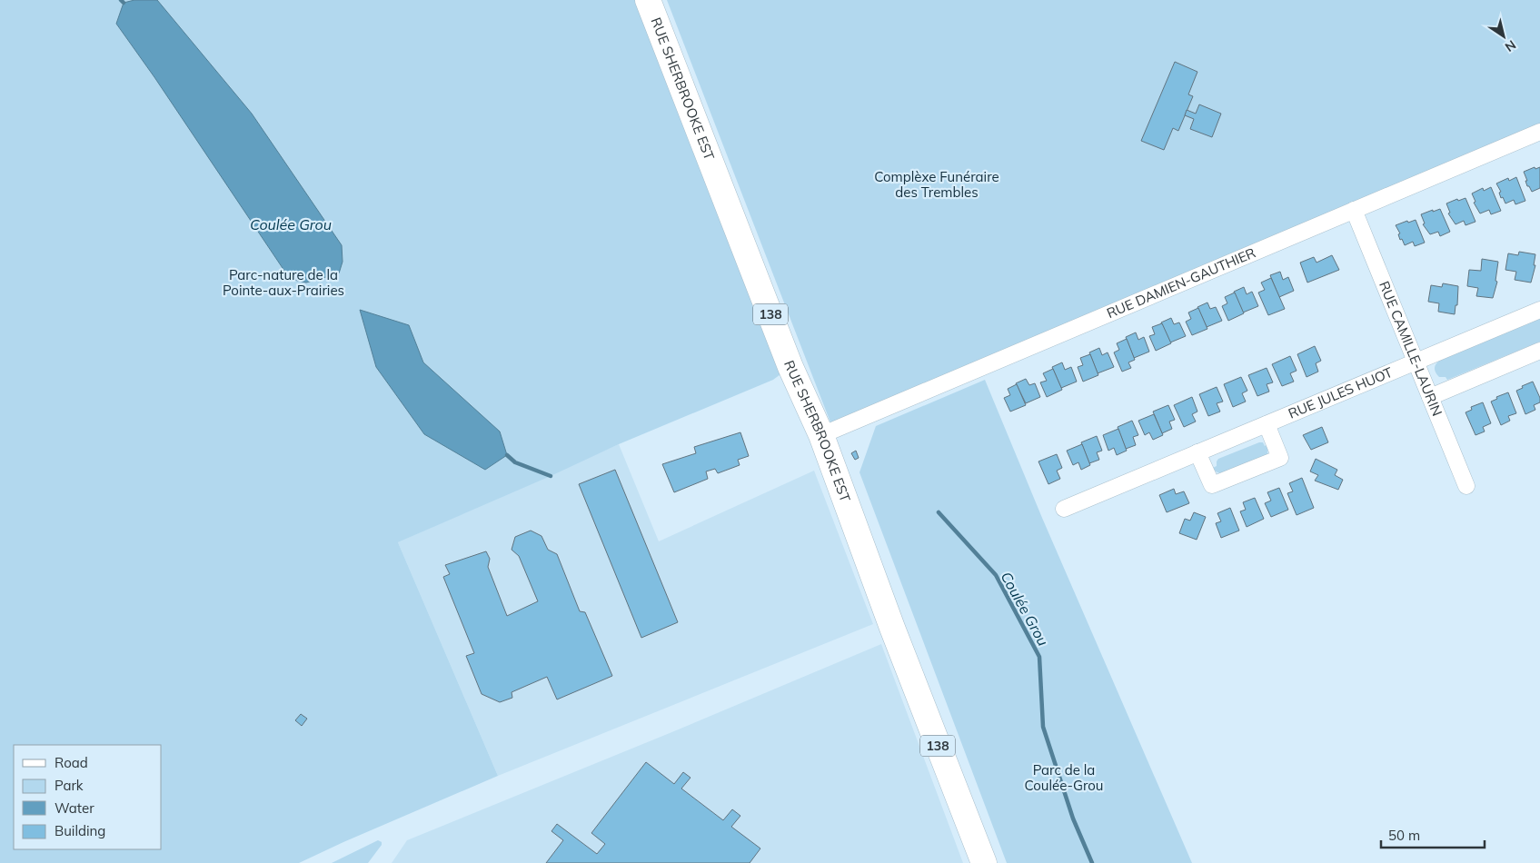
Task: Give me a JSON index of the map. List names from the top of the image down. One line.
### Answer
{"streets":{"main road":["RUE SHERBROOKE EST","138"],"street":["RUE DAMIEN-GAUTHIER","RUE CAMILLE-LAURIN","RUE JULES HUOT"]},"crossings":[["RUE SHERBROOKE EST","RUE DAMIEN-GAUTHIER"],["RUE DAMIEN-GAUTHIER","RUE CAMILLE-LAURIN"],["RUE CAMILLE-LAURIN","RUE JULES HUOT"]],"water":["Coulée Grou"],"parks":["Complèxe Funéraire des Trembles","Parc-nature de la Pointe-aux-Prairies","Parc de la Coulée-Grou"],"legend":["Road","Park","Water","Building"],"scale_bar":"50 m","north":"bottom right"}
